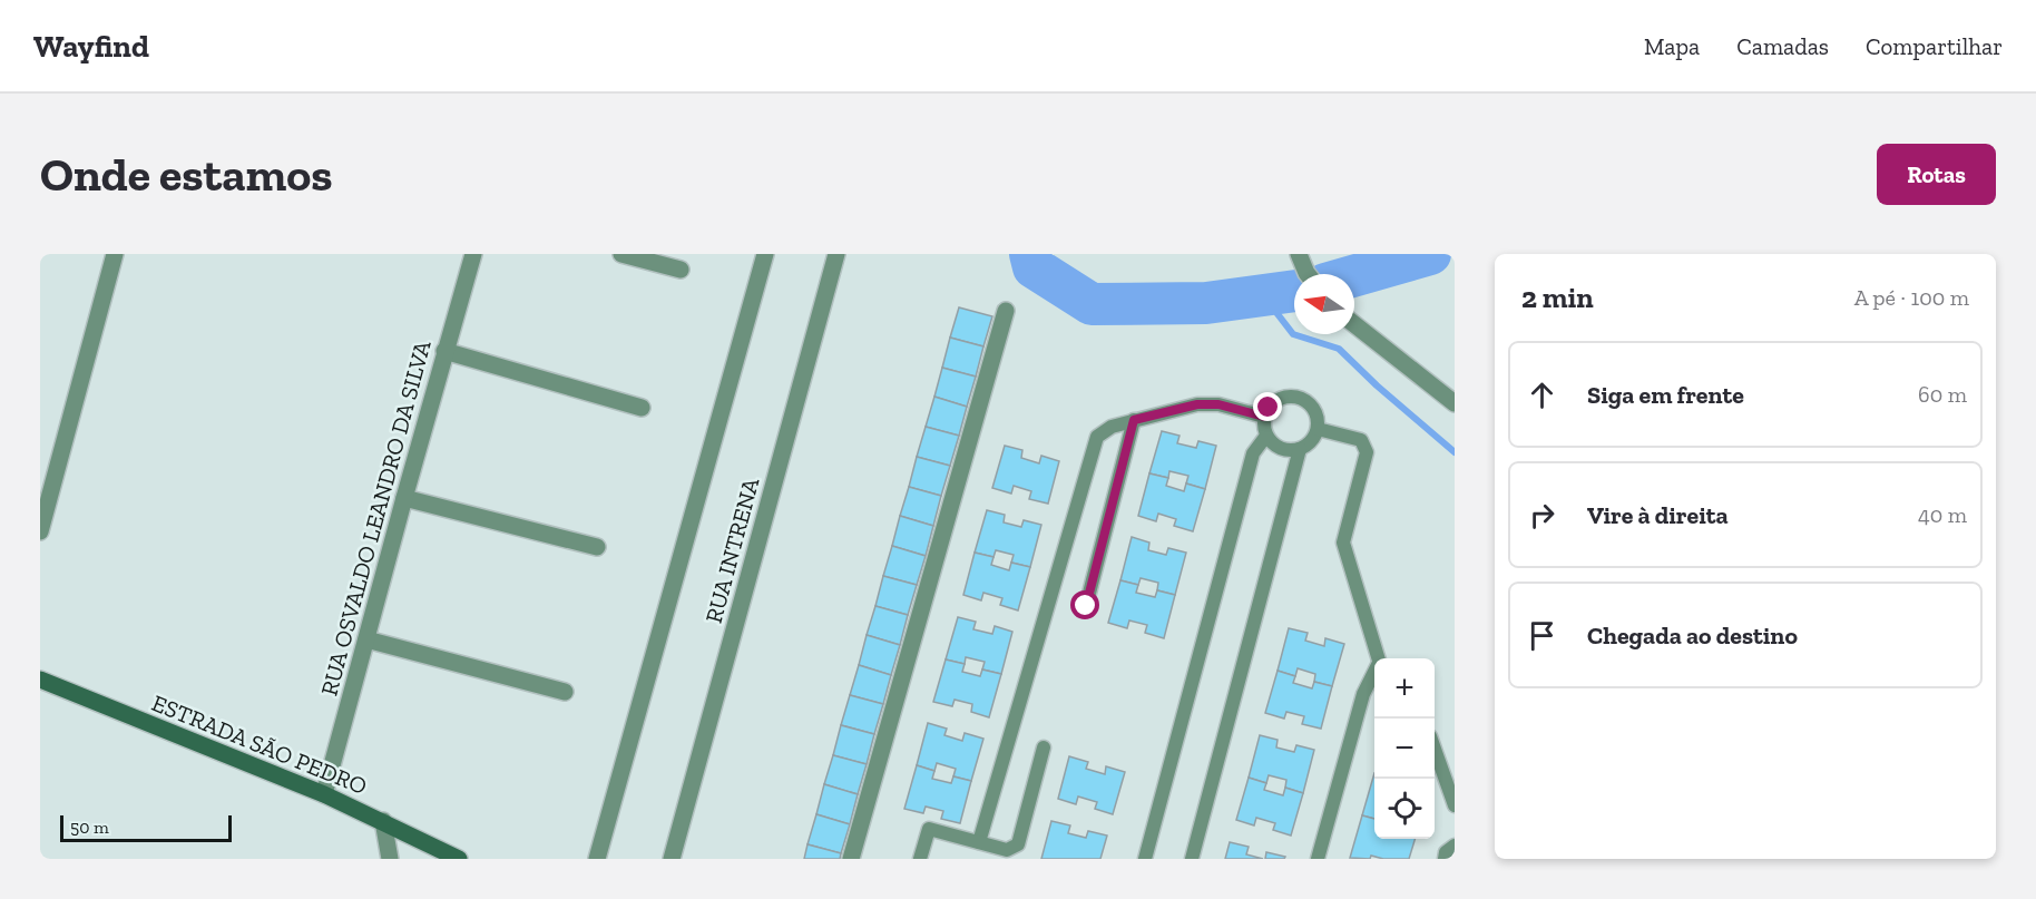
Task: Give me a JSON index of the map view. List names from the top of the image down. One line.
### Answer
{"streets":{"street":["RUA OSVALDO LEANDRO DA SILVA","RUA INTRENA","ESTRADA SÃO PEDRO"]},"crossings":[["RUA OSVALDO LEANDRO DA SILVA","ESTRADA SÃO PEDRO"]],"scale_bar":"50 m","north":"left","page":{"header":"Wayfind","nav":["Mapa","Camadas","Compartilhar"],"buttons":"Rotas","title":"Onde estamos","heading":["2 min","A pé · 100 m"],"list":[["Siga em frente","60 m"],["Vire à direita","40 m"],"Chegada ao destino"],"map_buttons":["+","−"],"scale":"50 m"}}
